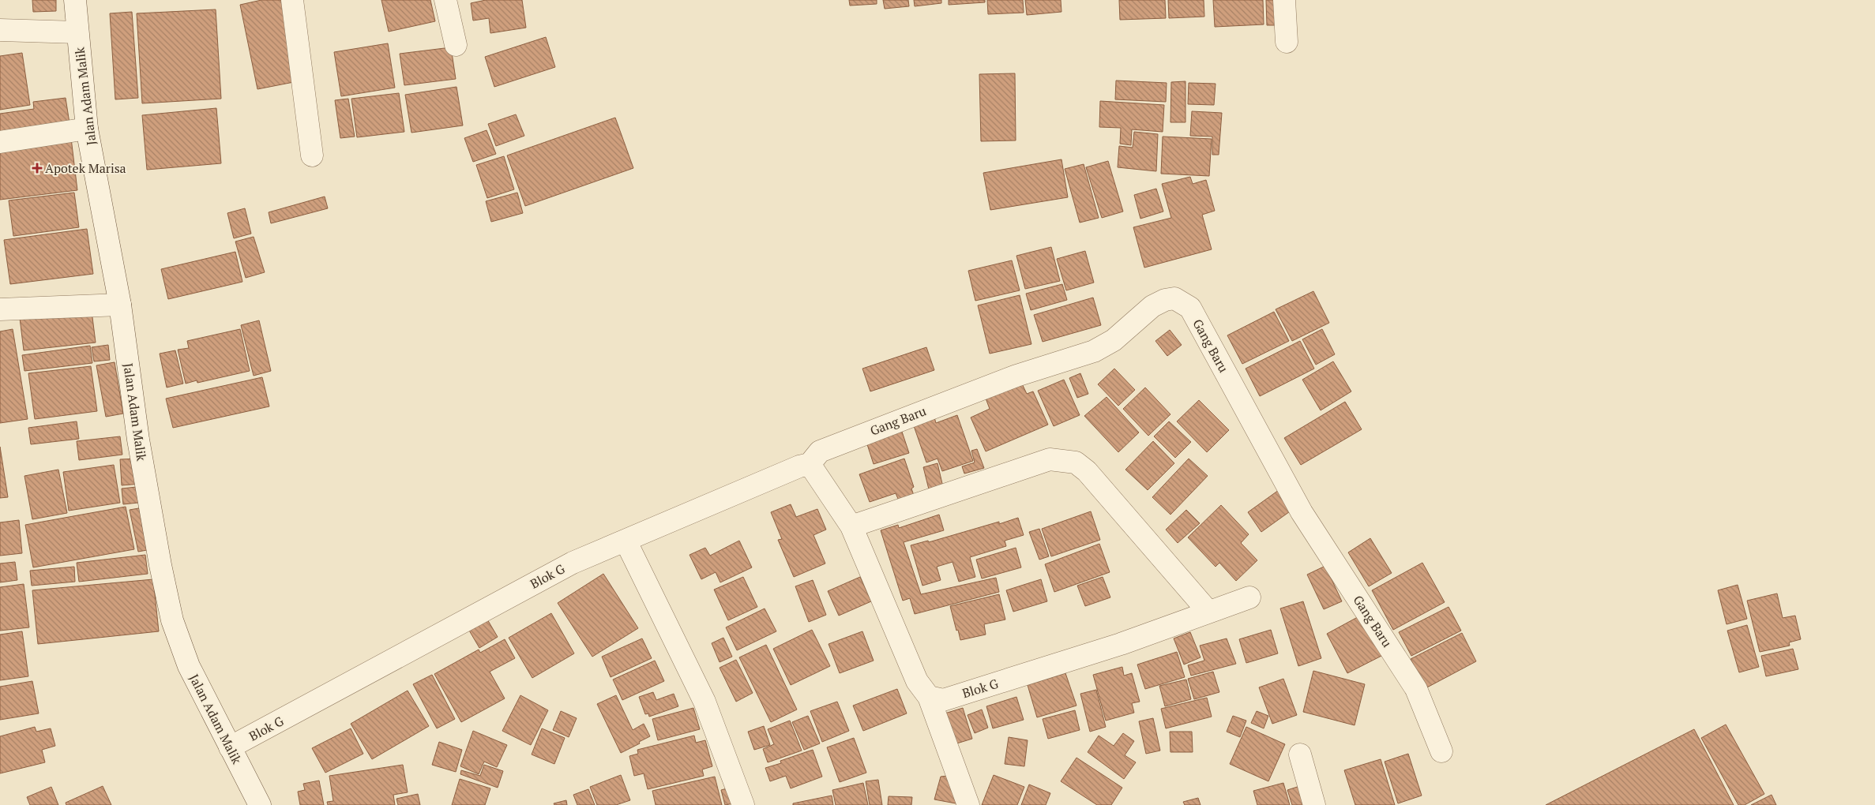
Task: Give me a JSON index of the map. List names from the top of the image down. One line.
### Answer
{"streets":{"street":["Jalan Adam Malik","Gang Baru","Blok G"]},"crossings":[["Jalan Adam Malik","Blok G"],["Gang Baru","Blok G"]],"places":{"health":["Apotek Marisa"]}}
